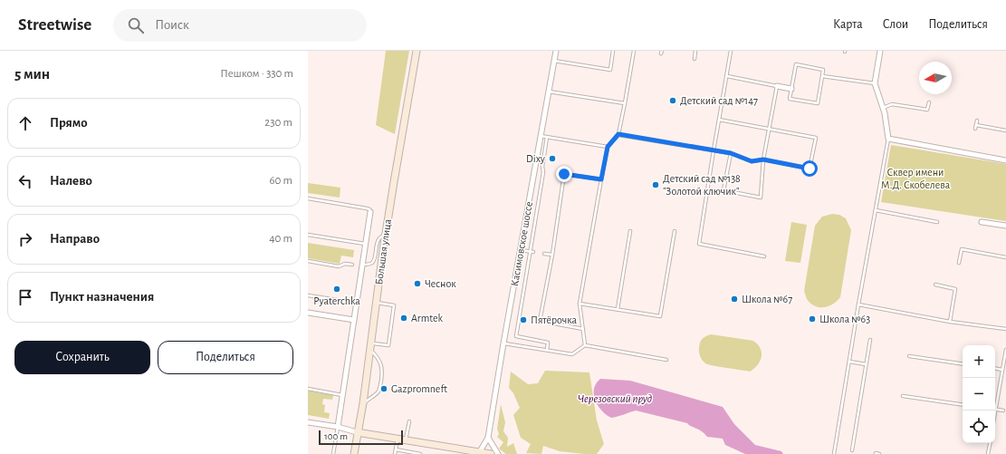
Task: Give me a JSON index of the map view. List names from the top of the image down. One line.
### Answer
{"streets":{"street":["Касимовское шоссе","Большая улица"]},"water":["Черезовский пруд"],"parks":["Сквер имени М.Д. Скобелева"],"places":["Детский сад №147","Dixy","Детский сад №138 \"Золотой ключик\"","Чеснок","Pyaterchka","Школа №67","Armtek","Школа №63","Пятёрочка","Gazpromneft"],"scale_bar":"100 m","north":"left","page":{"header":"Streetwise","search":"Поиск","nav":["Карта","Слои","Поделиться"],"heading":["5 мин","Пешком · 330 m"],"list":[["Прямо","230 m"],["Налево","60 m"],["Направо","40 m"],"Пункт назначения"],"buttons":["Сохранить","Поделиться"],"map_buttons":["+","−"],"scale":"100 m"}}
